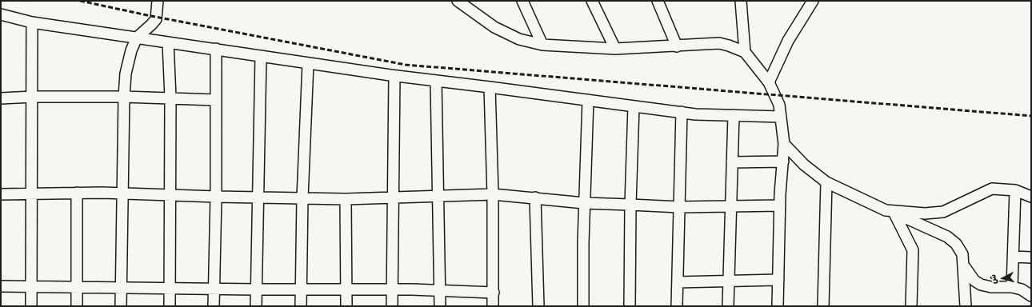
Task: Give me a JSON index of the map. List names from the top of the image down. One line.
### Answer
{"north":"left"}
